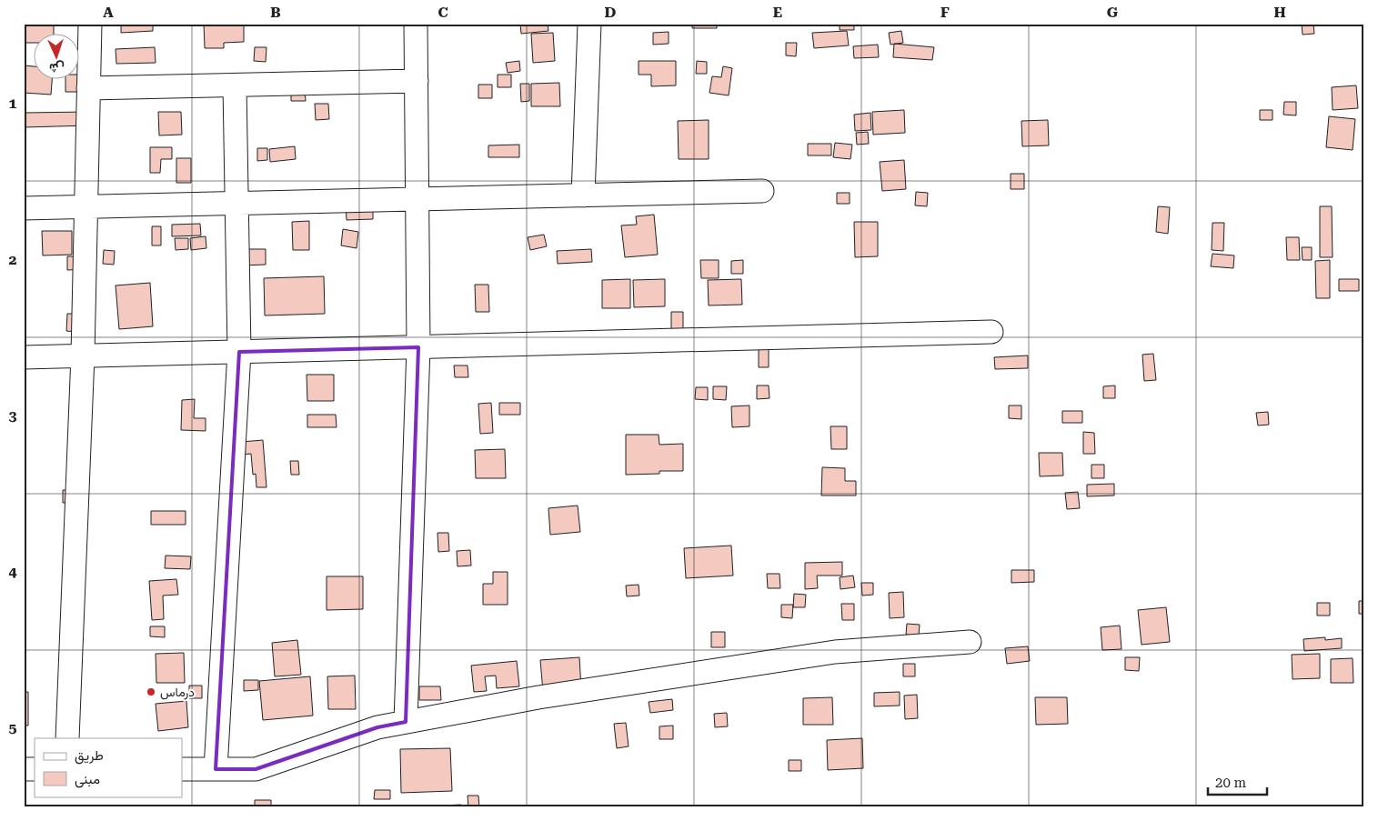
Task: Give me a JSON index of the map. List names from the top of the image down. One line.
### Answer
{"places":["درماس"],"legend":["طريق","مبنى"],"scale_bar":"20 m","north":"bottom","grid":{"columns":["A","B","C","D","E","F","G","H"],"rows":["1","2","3","4","5"]}}
